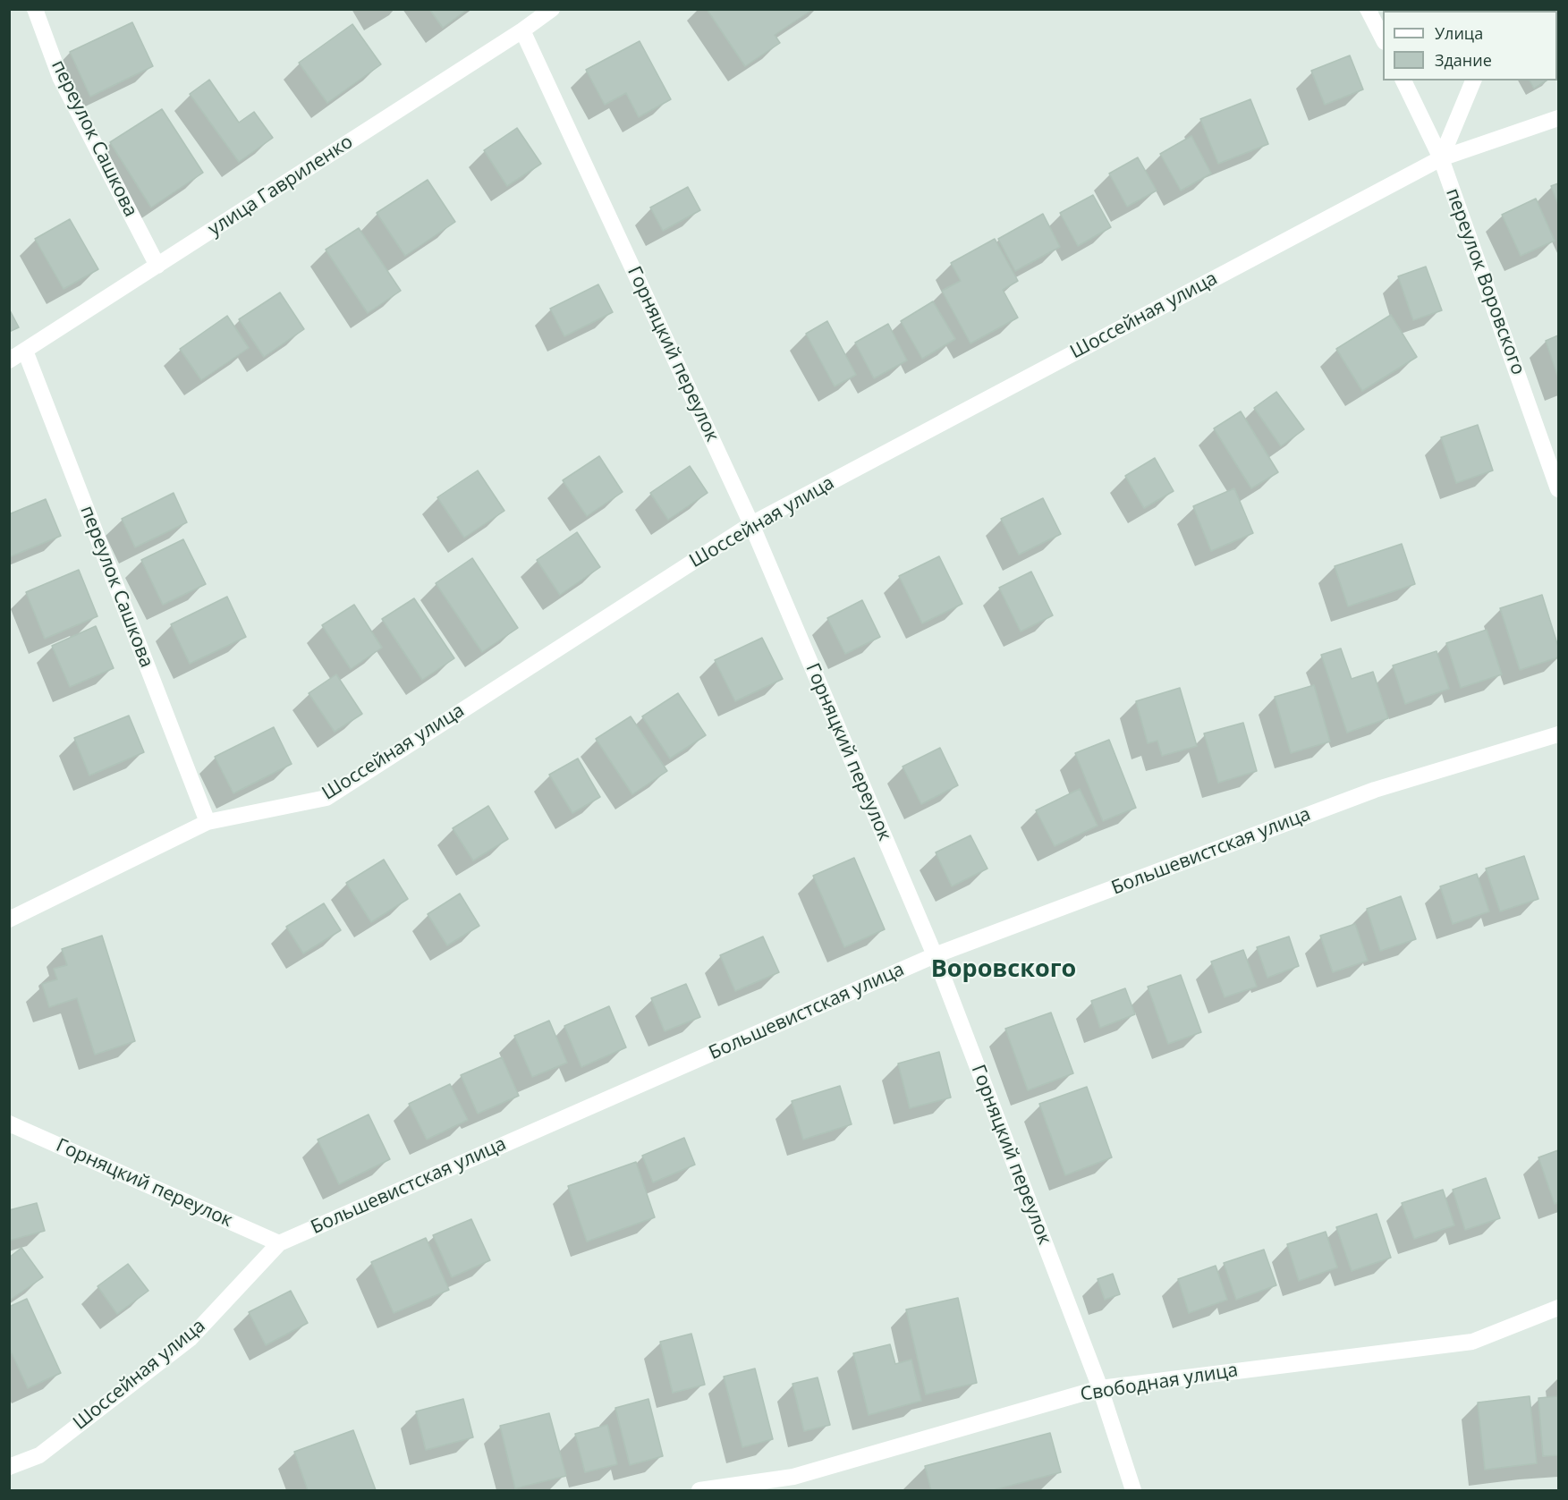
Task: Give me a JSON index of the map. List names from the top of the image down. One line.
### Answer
{"streets":{"street":["переулок Сашкова","улица Гавриленко","переулок Воровского","Шоссейная улица","Горняцкий переулок","Большевистская улица","Свободная улица"]},"crossings":[["переулок Сашкова","улица Гавриленко"],["переулок Сашкова","Шоссейная улица"],["улица Гавриленко","Горняцкий переулок"],["переулок Воровского","Шоссейная улица"],["Шоссейная улица","Горняцкий переулок"],["Шоссейная улица","Большевистская улица"],["Горняцкий переулок","Большевистская улица"],["Горняцкий переулок","Свободная улица"]],"districts":["Воровского"],"legend":["Улица","Здание"]}
